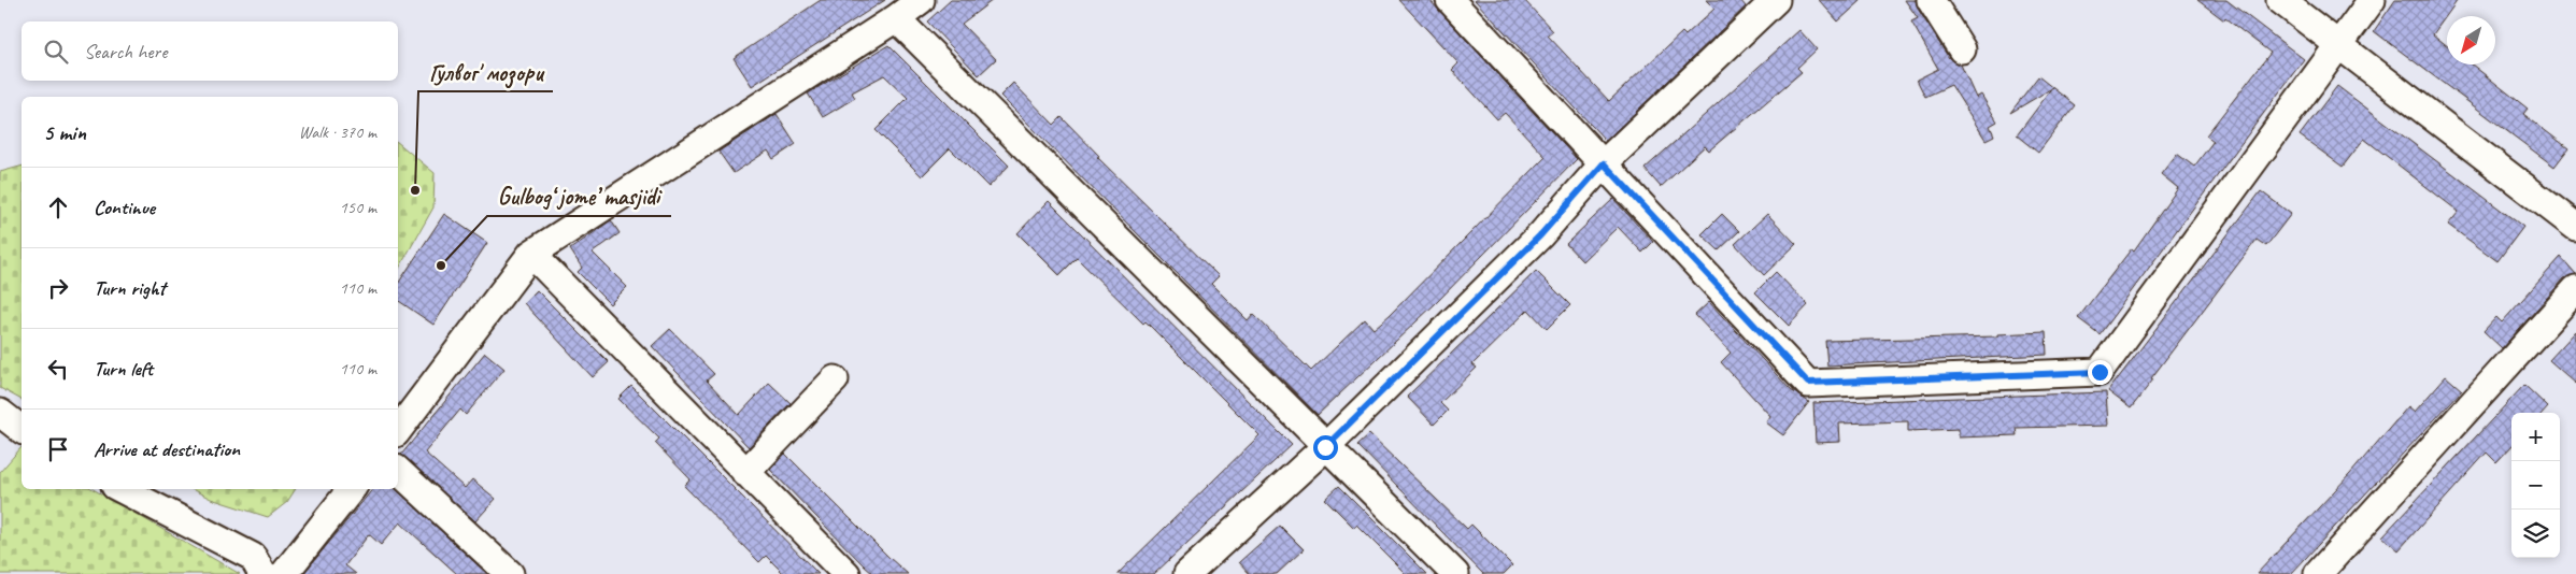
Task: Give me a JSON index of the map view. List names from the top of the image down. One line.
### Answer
{"places":["Гулвог' мозори","Gulbog‘ jome’ masjidi"],"north":"bottom left","page":{"search":"Search here","heading":["5 min","Walk · 370 m"],"list":[["Continue","150 m"],["Turn right","110 m"],["Turn left","110 m"],"Arrive at destination"],"map_buttons":["+","−"]}}
